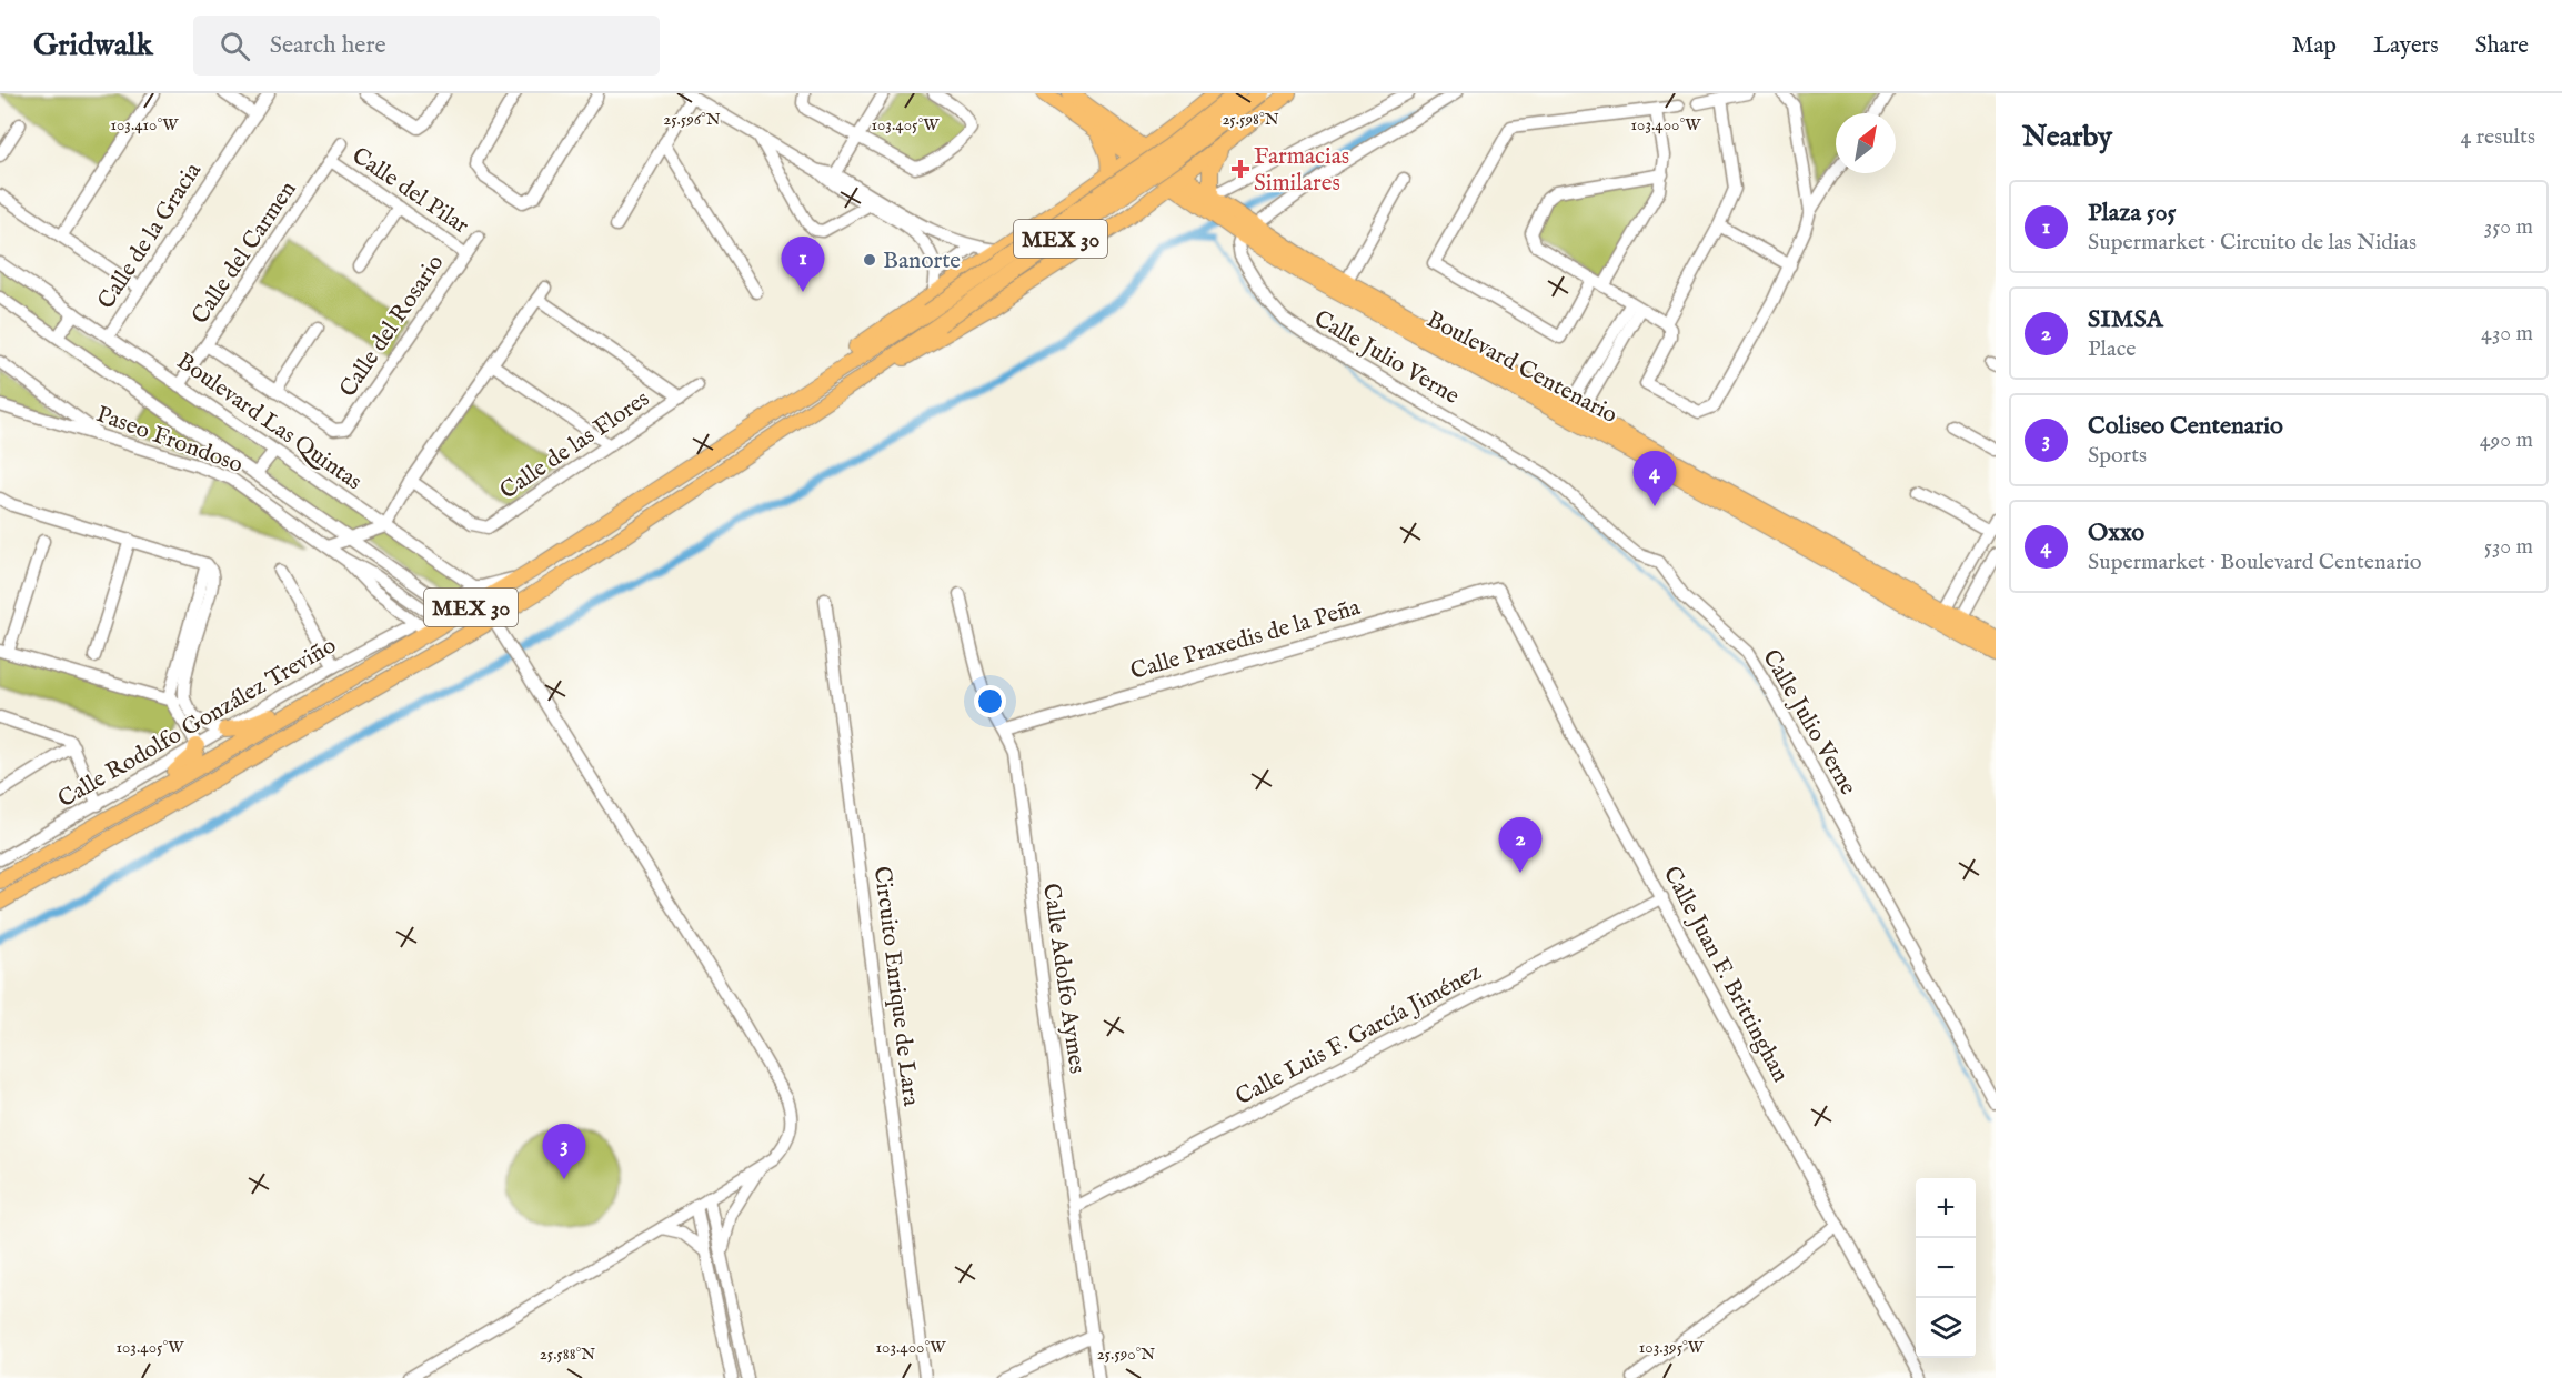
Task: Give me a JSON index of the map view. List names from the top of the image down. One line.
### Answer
{"streets":{"main road":["MEX 30","Boulevard Centenario"],"street":["Calle del Pilar","Calle de la Gracia","Calle del Carmen","Calle del Rosario","Calle Julio Verne","Boulevard Las Quintas","Paseo Frondoso","Calle de las Flores","Calle Praxedis de la Peña","Calle Rodolfo González Treviño","Calle Juan F. Brittinghan","Calle Adolfo Aymes","Circuito Enrique de Lara","Calle Luis F. García Jiménez"]},"crossings":[["Calle del Pilar","Calle del Carmen"],["Calle del Pilar","Calle del Rosario"],["Calle de la Gracia","Boulevard Las Quintas"],["MEX 30","Paseo Frondoso"],["MEX 30","Calle Rodolfo González Treviño"],["Calle del Carmen","Boulevard Las Quintas"],["Calle Julio Verne","Boulevard Centenario"],["Paseo Frondoso","Calle Rodolfo González Treviño"],["Calle Praxedis de la Peña","Calle Juan F. Brittinghan"],["Calle Praxedis de la Peña","Calle Adolfo Aymes"],["Calle Juan F. Brittinghan","Calle Luis F. García Jiménez"],["Calle Adolfo Aymes","Calle Luis F. García Jiménez"]],"places":{"health":["Farmacias Similares"],"other":["Banorte"]},"north":"top right","page":{"header":"Gridwalk","search":"Search here","nav":["Map","Layers","Share"],"heading":["Nearby","4 results"],"list":[{"mark":"1","name":"Plaza 505","note":"Supermarket · Circuito de las Nidias","value":"350 m"},{"mark":"2","name":"SIMSA","note":"Place","value":"430 m"},{"mark":"3","name":"Coliseo Centenario","note":"Sports","value":"490 m"},{"mark":"4","name":"Oxxo","note":"Supermarket · Boulevard Centenario","value":"530 m"}],"pins":["1","4","2","3"],"map_buttons":["+","−"]},"coordinates":["25.596°N","25.598°N","103.410°W","103.405°W","103.400°W","103.395°W","25.588°N","25.590°N"]}
